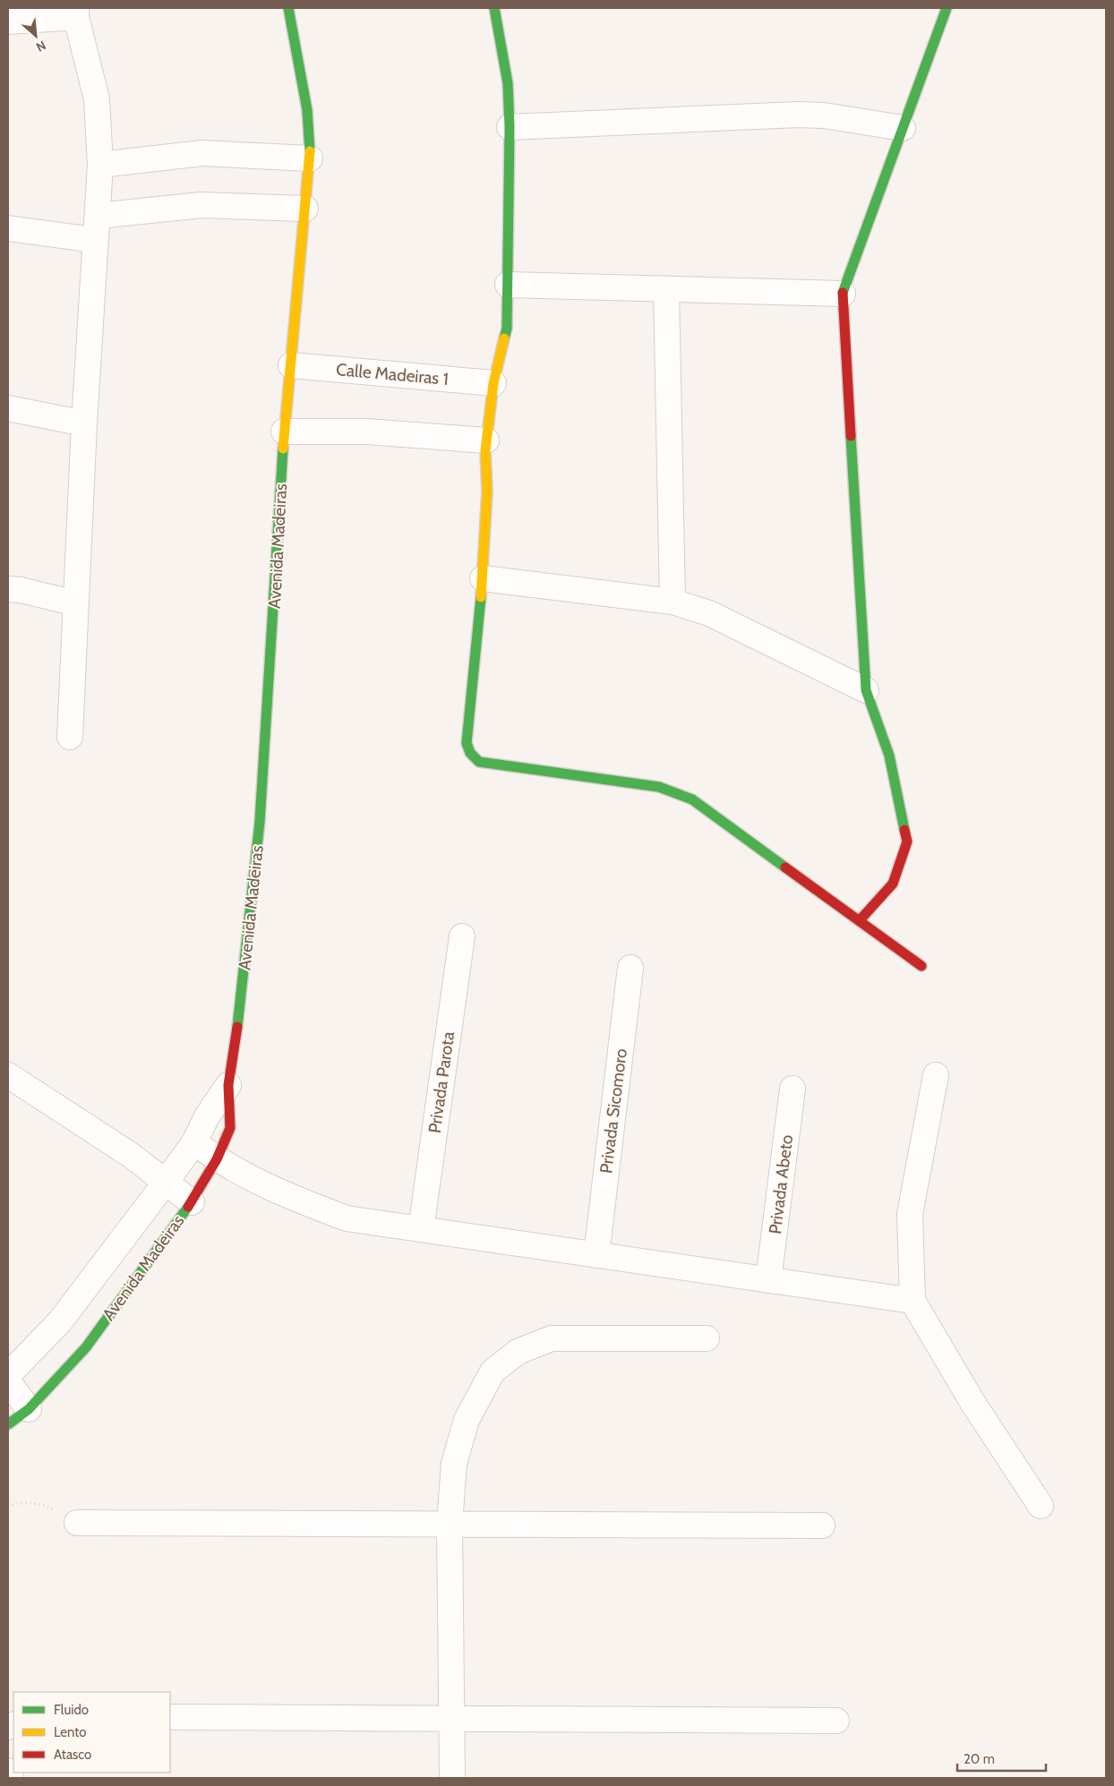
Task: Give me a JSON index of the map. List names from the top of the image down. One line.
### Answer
{"streets":{"street":["Calle Madeiras 1","Avenida Madeiras","Privada Parota","Privada Sicomoro","Privada Abeto"]},"crossings":[["Calle Madeiras 1","Avenida Madeiras"]],"legend":["Fluido","Lento","Atasco"],"scale_bar":"20 m","north":"bottom right"}
